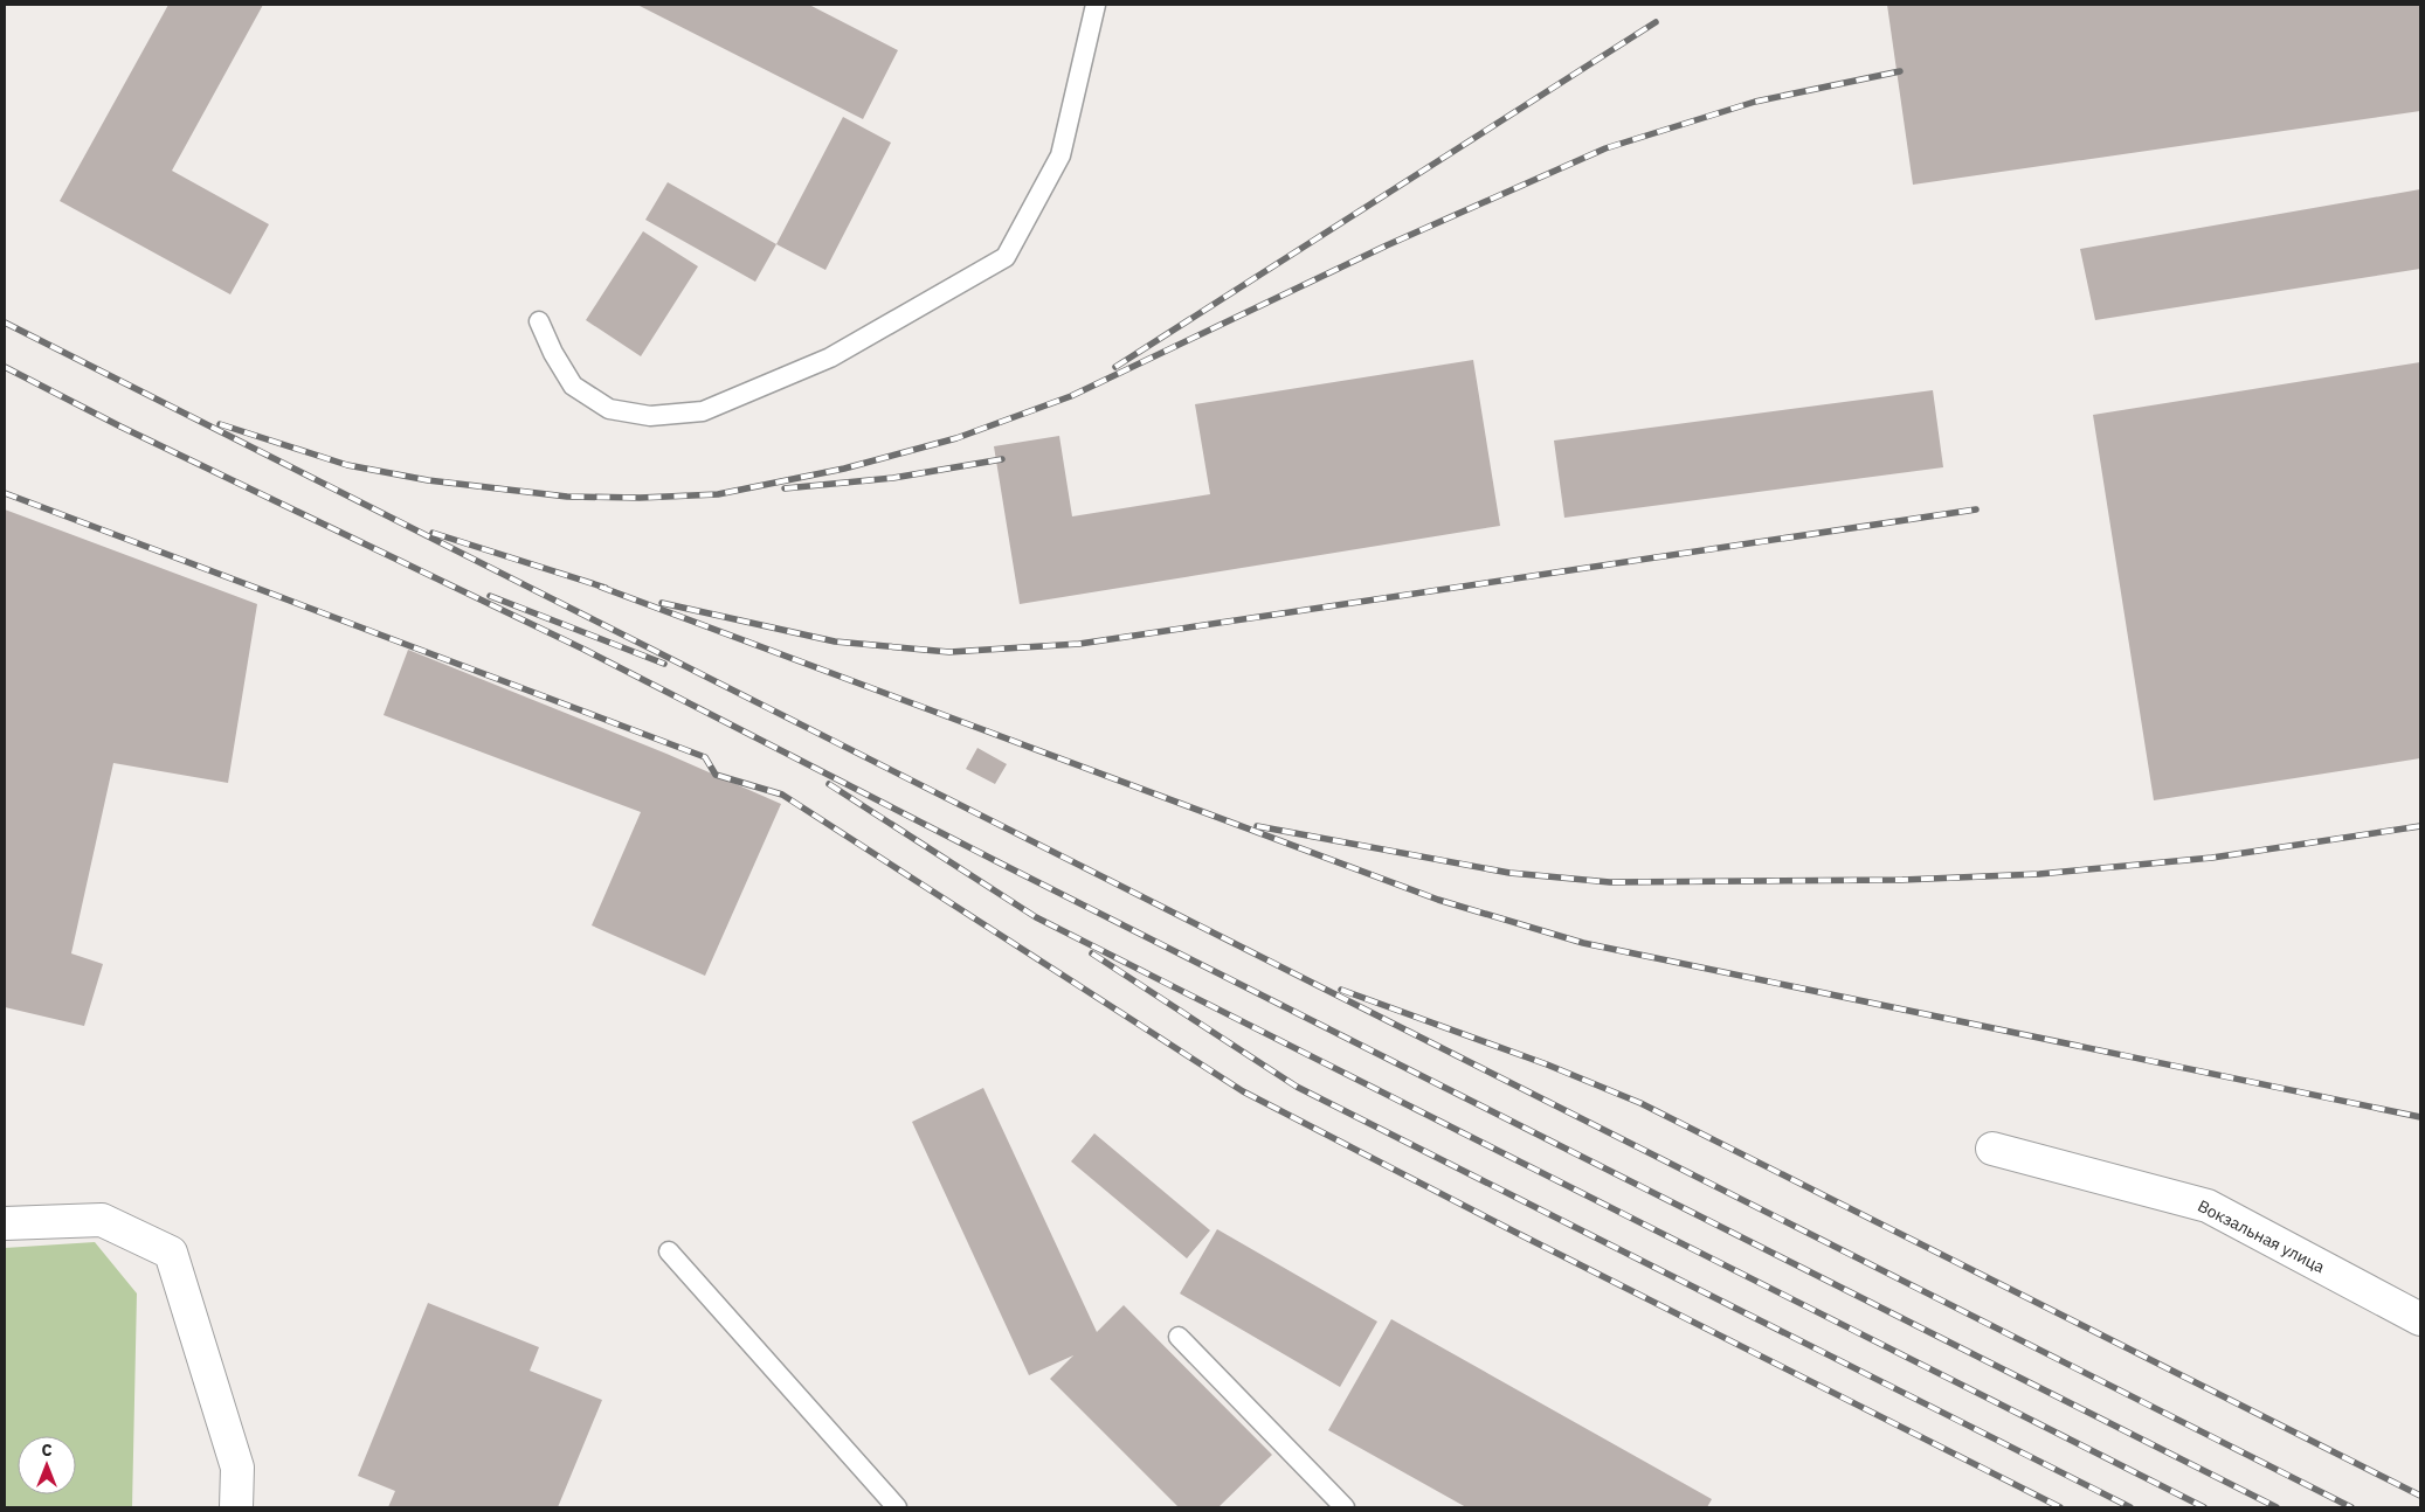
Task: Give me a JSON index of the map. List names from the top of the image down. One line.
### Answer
{"streets":{"street":["Вокзальная улица"]},"north":"top"}
